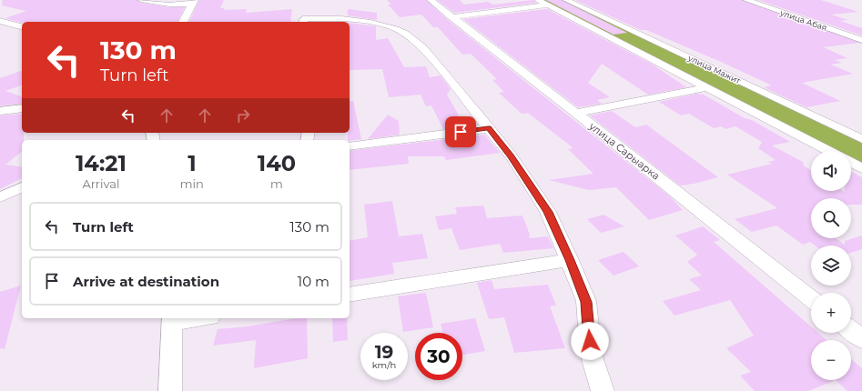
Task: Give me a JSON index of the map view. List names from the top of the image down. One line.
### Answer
{"streets":{"street":["улица Абая","улица Мажит","улица Сарыарка"]},"page":{"turn":["130 m","Turn left"],"eta":["14:21","Arrival","1","min","140","m"],"map_buttons":["+","−"],"list":[{"name":"Turn left","value":"130 m"},{"name":"Arrive at destination","value":"10 m"}],"speed":"19 km/h","limit":"30"}}
